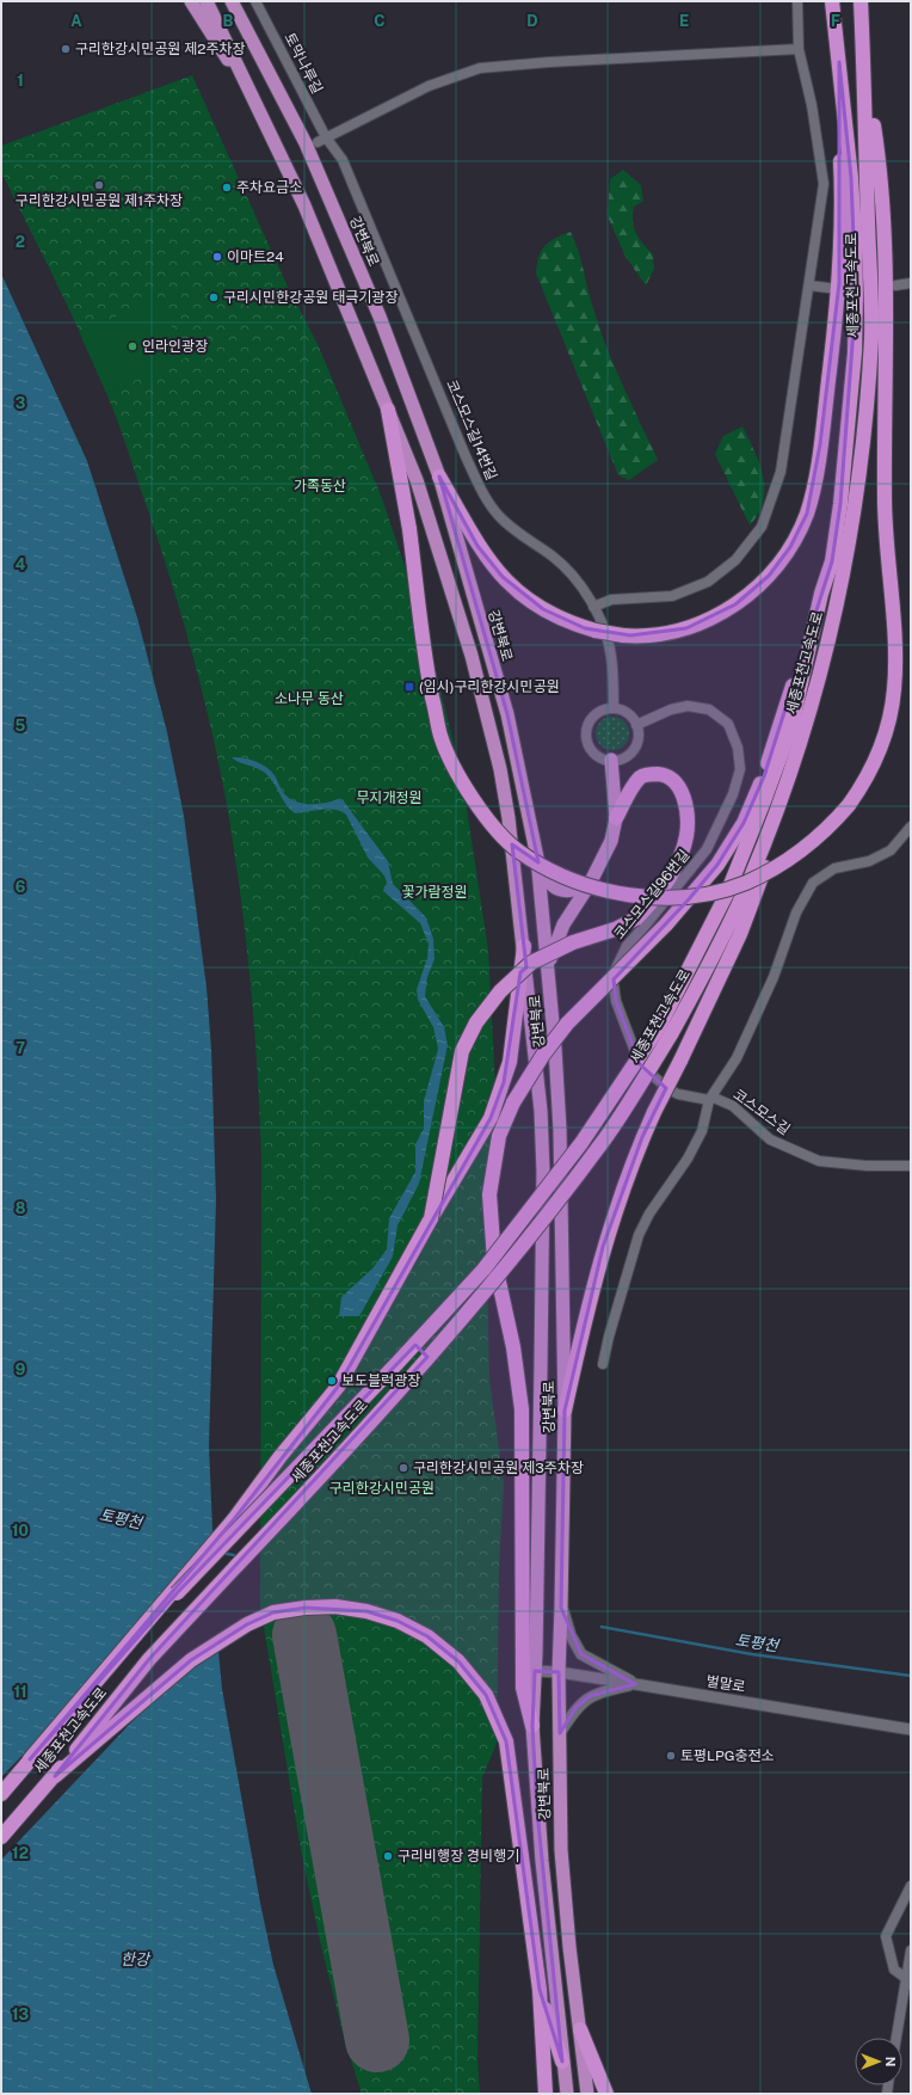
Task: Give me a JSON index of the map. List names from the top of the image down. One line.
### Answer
{"streets":{"highway":["강변북로","세종포천고속도로"],"street":["토막나루길","코스모스길14번길","코스모스길96번길","코스모스길","벌말로"]},"crossings":[["토막나루길","코스모스길14번길"],["강변북로","벌말로"],["코스모스길14번길","코스모스길96번길"],["코스모스길96번길","코스모스길"]],"water":["토평천","한강"],"parks":["가족동산","소나무 동산","무지개정원","꽃가람정원","구리한강시민공원"],"places":{"other":["구리한강시민공원 제2주차장","구리한강시민공원 제1주차장","주차요금소","이마트24","구리시민한강공원 태극기광장","인라인광장","보도블럭광장","구리한강시민공원 제3주차장","토평LPG충전소","구리비행장 경비행기"],"transit":["(임시)구리한강시민공원"]},"north":"right","grid":{"columns":["A","B","C","D","E","F"],"rows":["1","2","3","4","5","6","7","8","9","10","11","12","13"]}}
